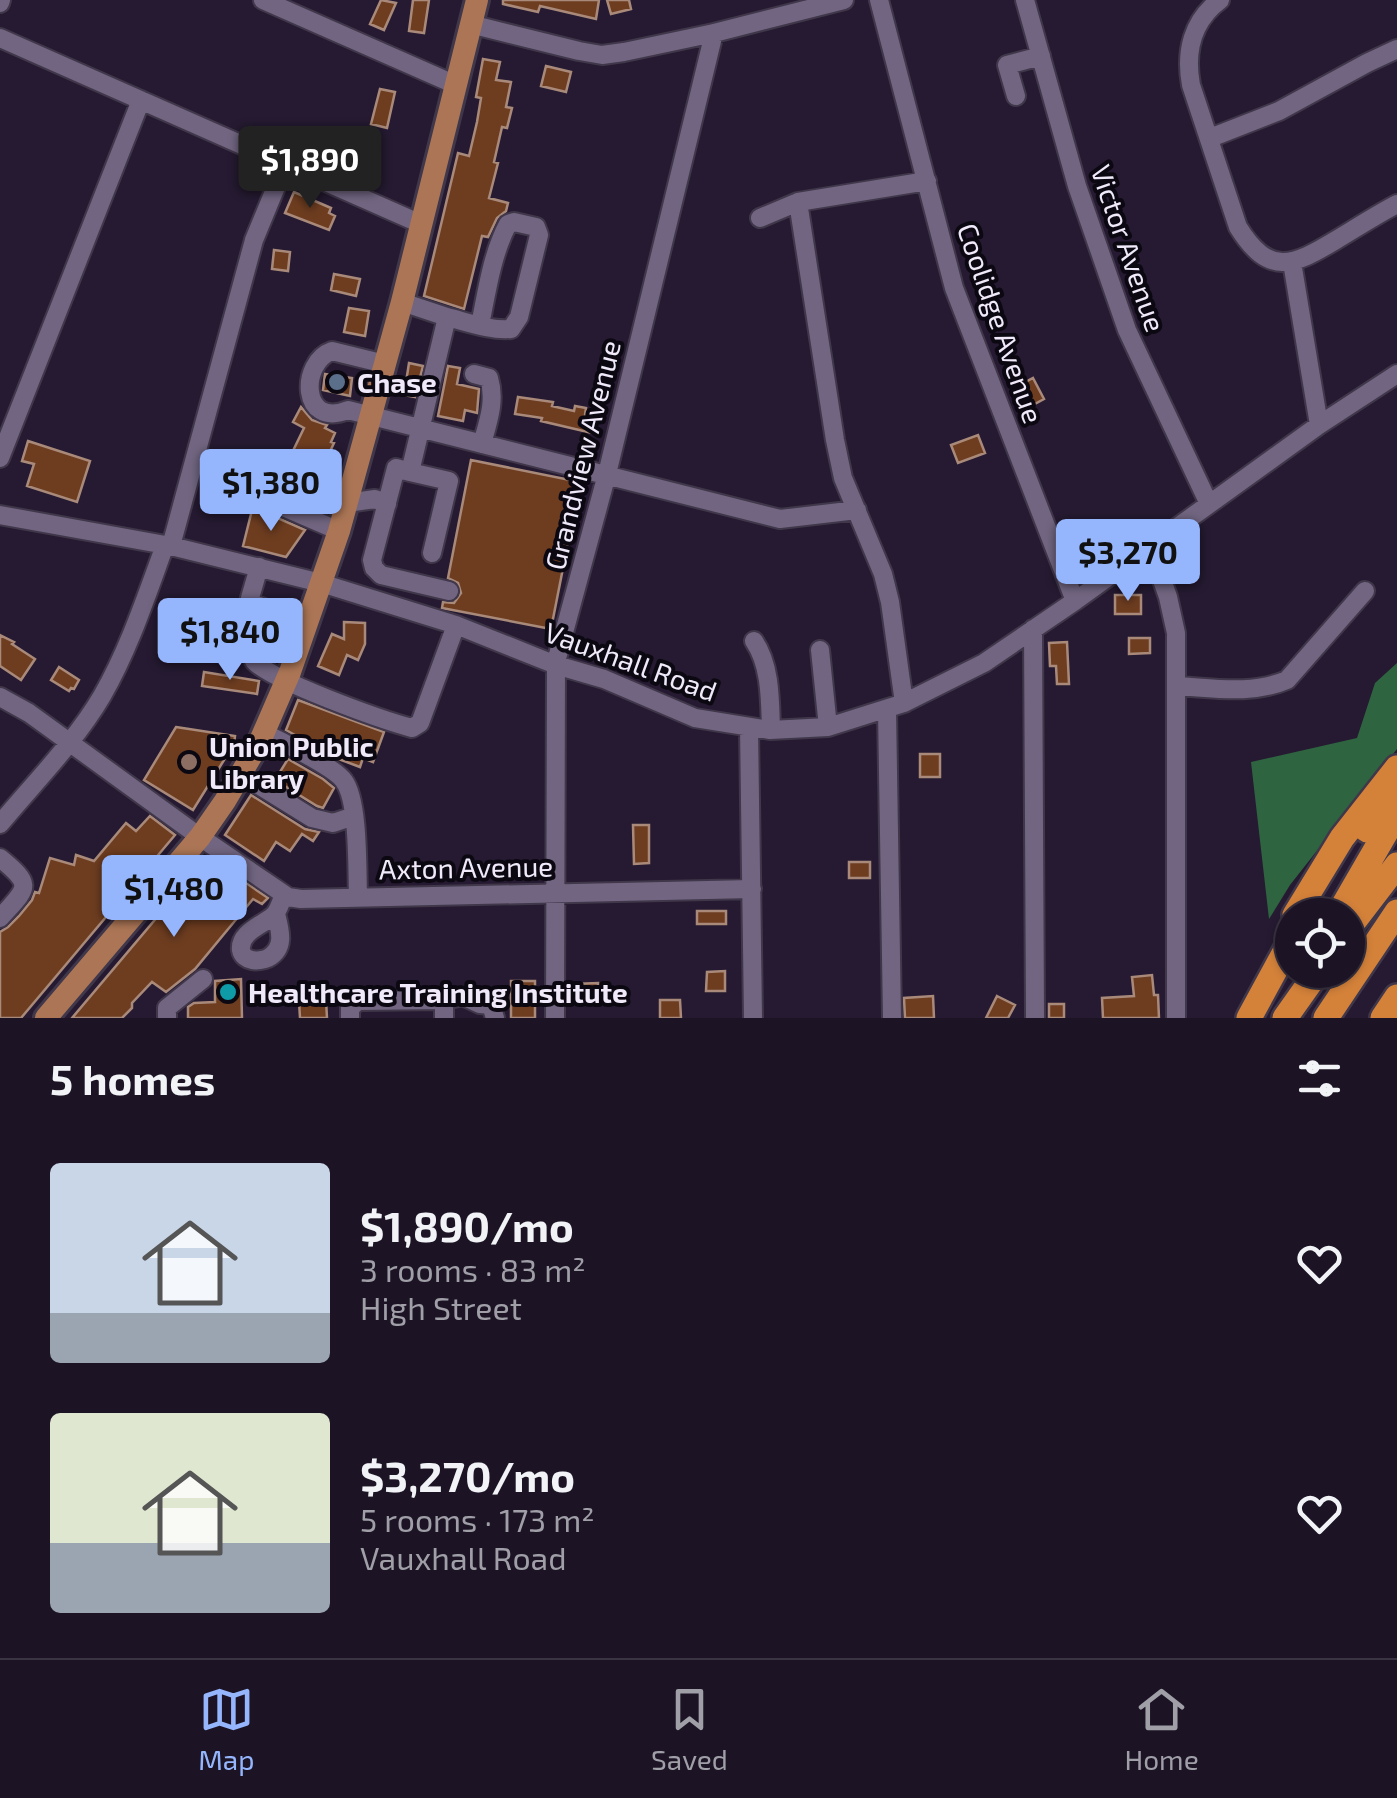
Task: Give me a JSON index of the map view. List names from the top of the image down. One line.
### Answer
{"streets":{"street":["Victor Avenue","Coolidge Avenue","Grandview Avenue","Vauxhall Road","Axton Avenue"]},"crossings":[["Victor Avenue","Vauxhall Road"],["Coolidge Avenue","Vauxhall Road"],["Grandview Avenue","Vauxhall Road"],["Grandview Avenue","Axton Avenue"]],"places":["Chase","Union Public Library","Healthcare Training Institute"],"page":{"price":["$1,890","$1,380","$3,270","$1,840","$1,480"],"heading":"5 homes","list":[{"name":"$1,890/mo","note":"3 rooms · 83 m² · High Street"},{"name":"$3,270/mo","note":"5 rooms · 173 m² · Vauxhall Road"}],"tabs":["Map","Saved","Home"]}}
